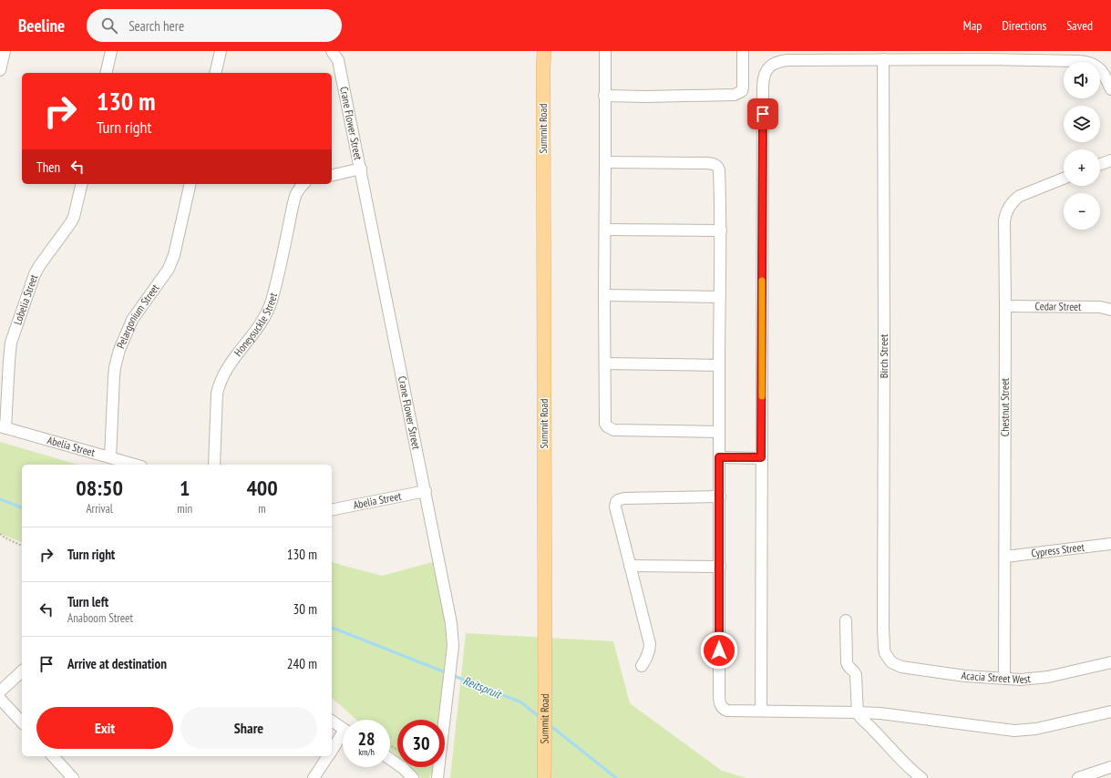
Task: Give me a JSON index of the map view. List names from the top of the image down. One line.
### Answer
{"streets":{"main road":["Summit Road"],"street":["Crane Flower Street","Lobelia Street","Cedar Street","Pelargonium Street","Honeysuckle Street","Birch Street","Chestnut Street","Abelia Street","Cypress Street","Acacia Street West"]},"crossings":[["Crane Flower Street","Abelia Street"],["Lobelia Street","Abelia Street"],["Cedar Street","Chestnut Street"],["Pelargonium Street","Abelia Street"],["Birch Street","Acacia Street West"],["Chestnut Street","Cypress Street"],["Chestnut Street","Acacia Street West"]],"water":["Reitspruit"],"page":{"header":"Beeline","search":"Search here","nav":["Map","Directions","Saved"],"map_buttons":["+","−"],"turn":["130 m","Turn right"],"then":"Then","eta":["08:50","Arrival","1","min","400","m"],"list":[{"name":"Turn right","value":"130 m"},{"name":"Turn left","note":"Anaboom Street","value":"30 m"},{"name":"Arrive at destination","value":"240 m"}],"buttons":["Exit","Share"],"speed":"28 km/h","limit":"30"}}
